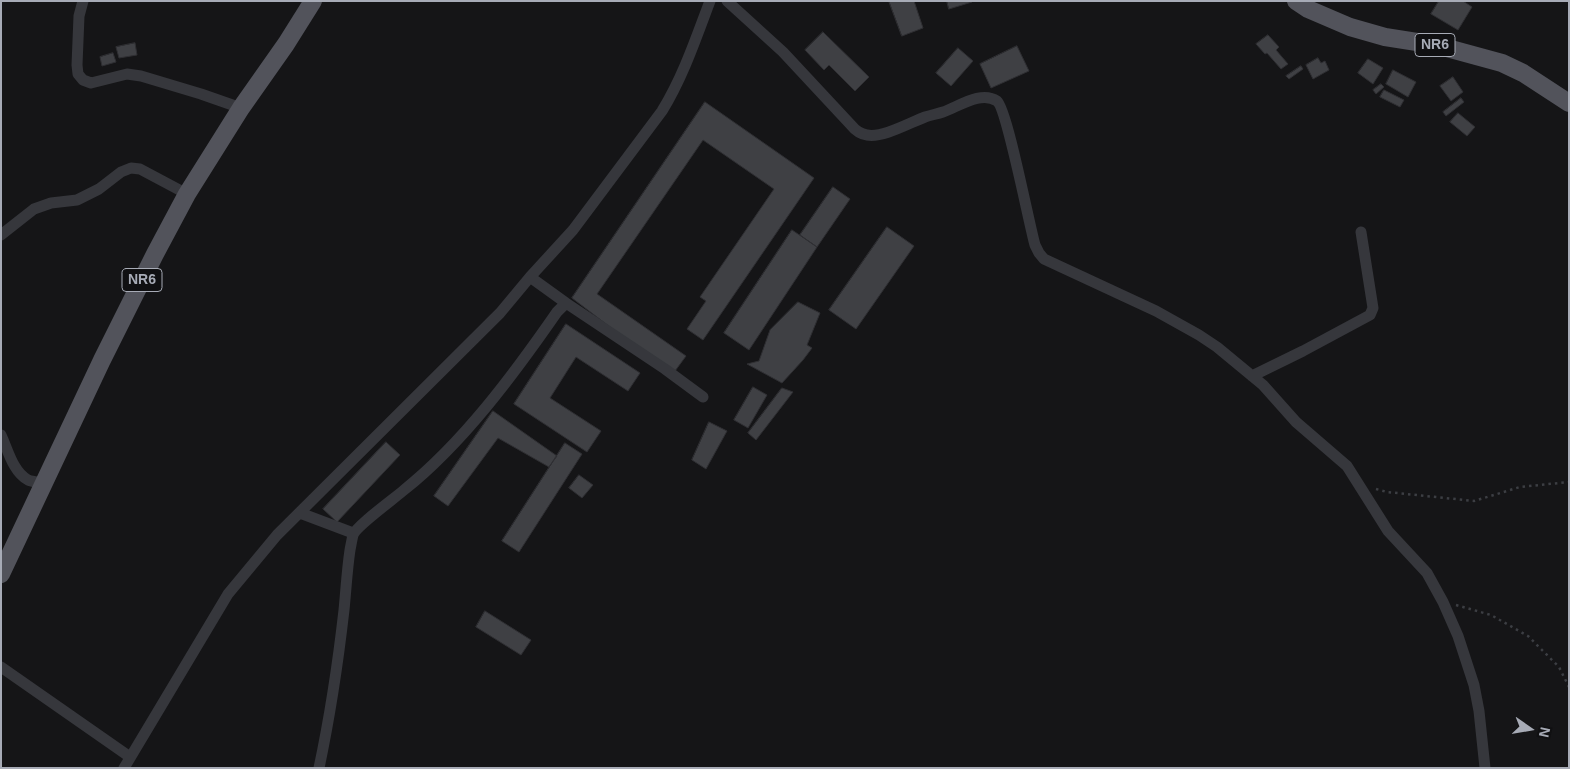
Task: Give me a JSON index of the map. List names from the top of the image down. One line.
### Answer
{"streets":{"main road":["NR6"]},"north":"right"}
